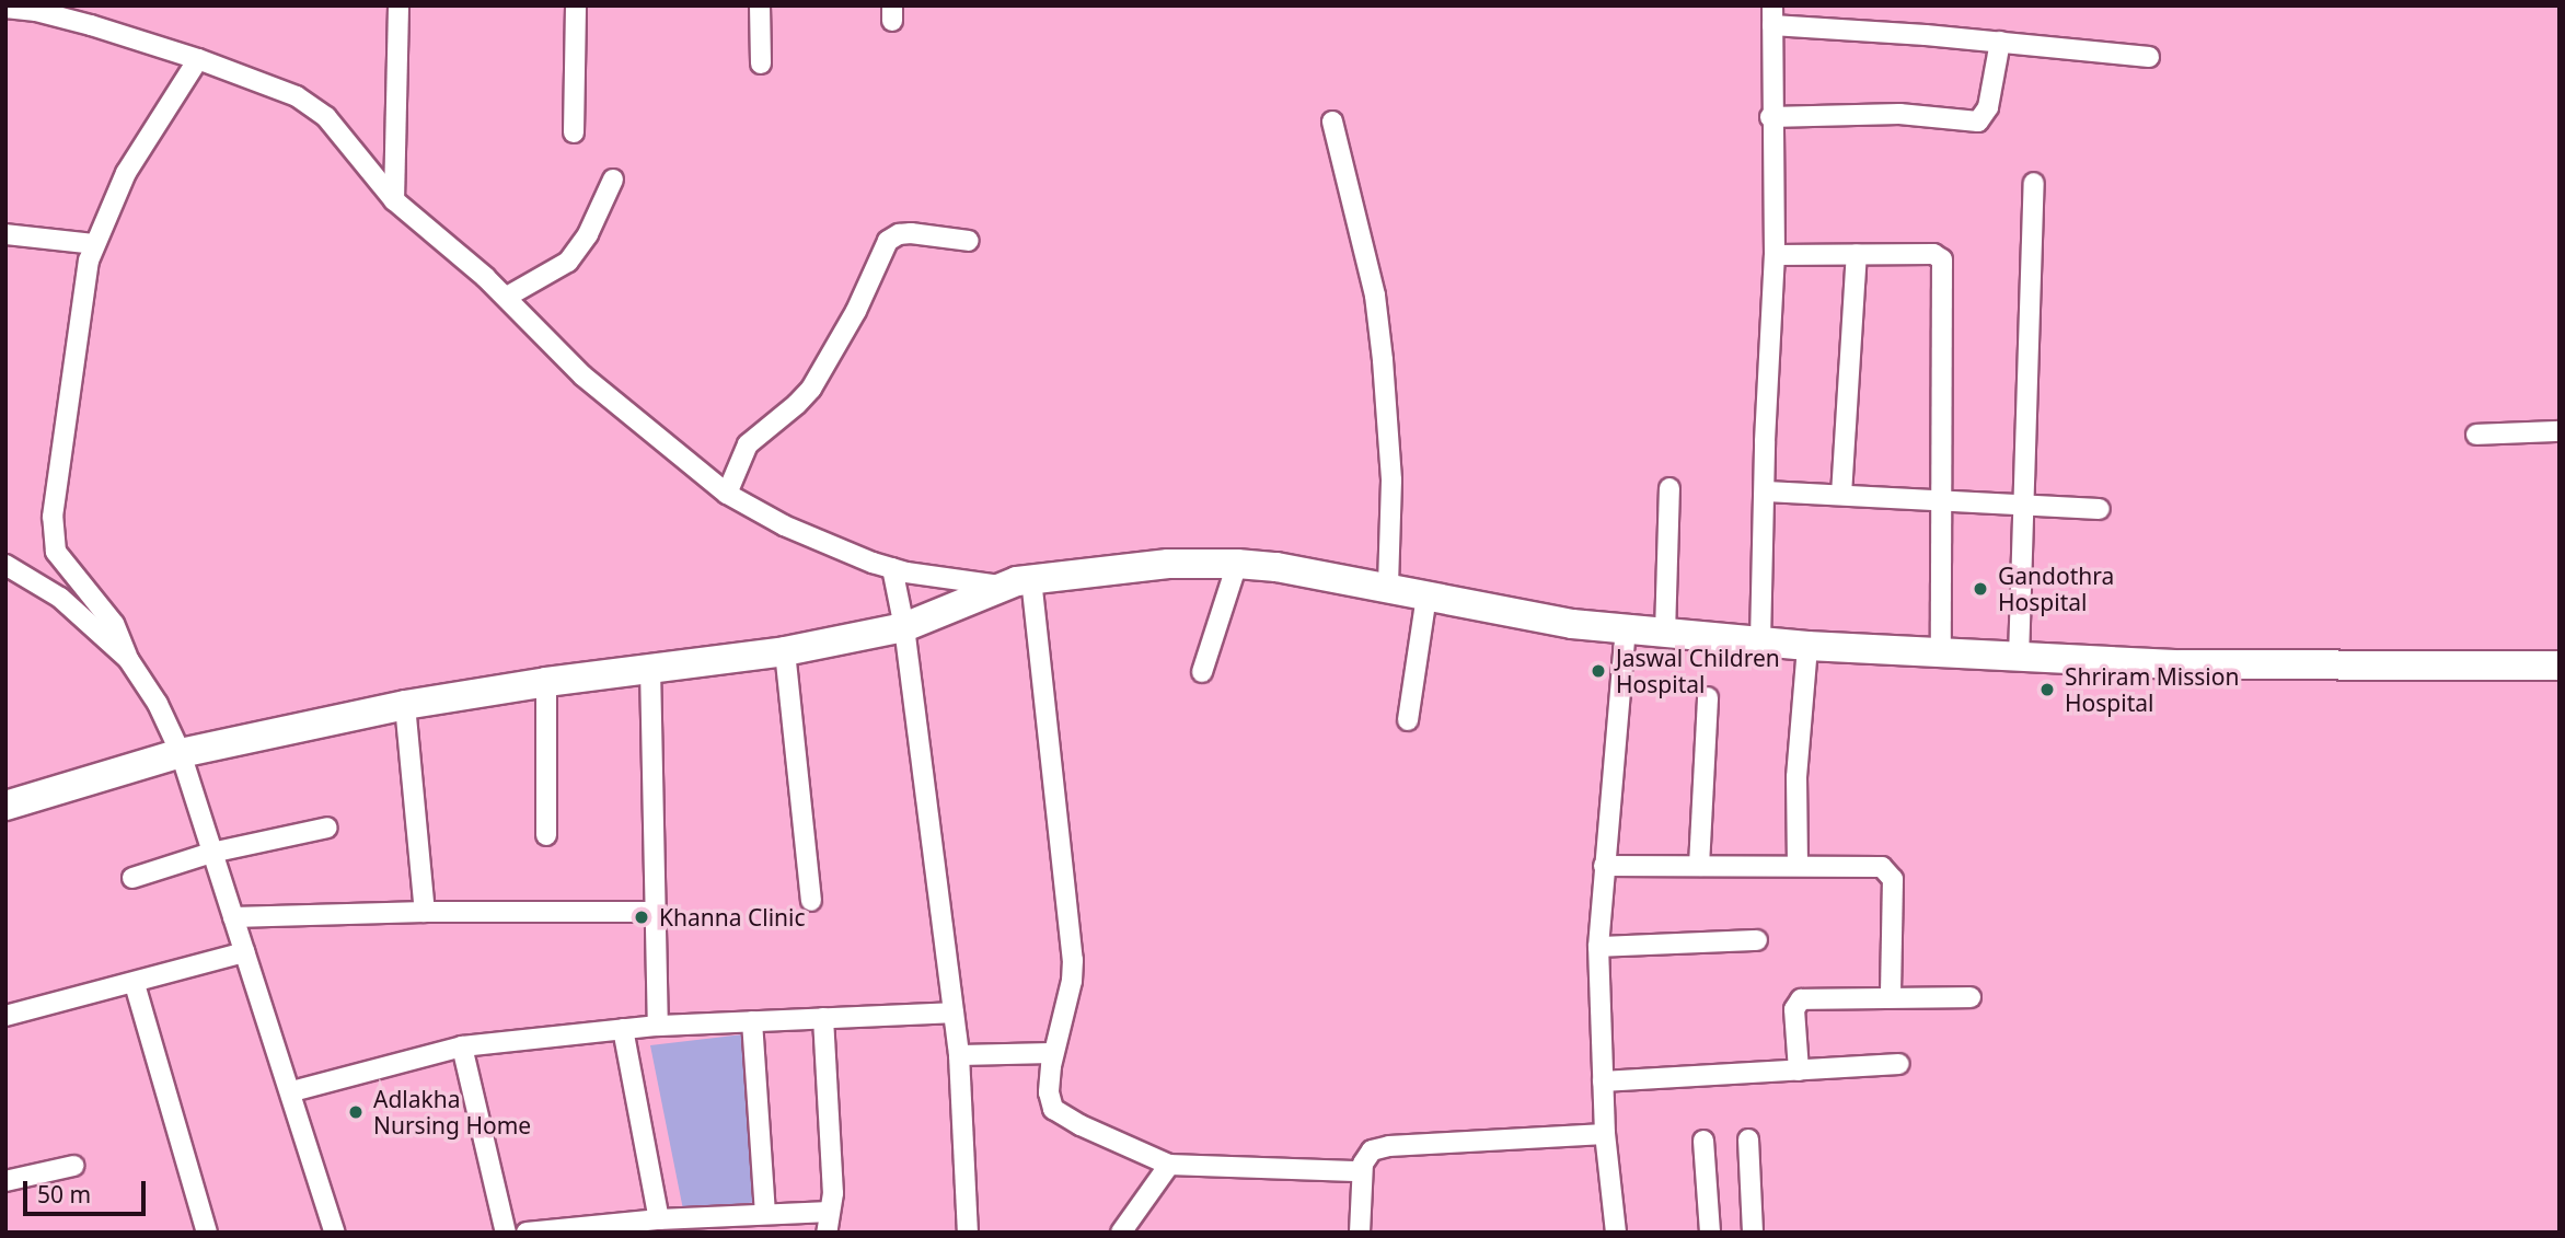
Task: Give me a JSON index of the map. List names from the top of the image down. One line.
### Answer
{"places":["Gandothra Hospital","Jaswal Children Hospital","Shriram Mission Hospital","Khanna Clinic","Adlakha Nursing Home"],"scale_bar":"50 m"}
